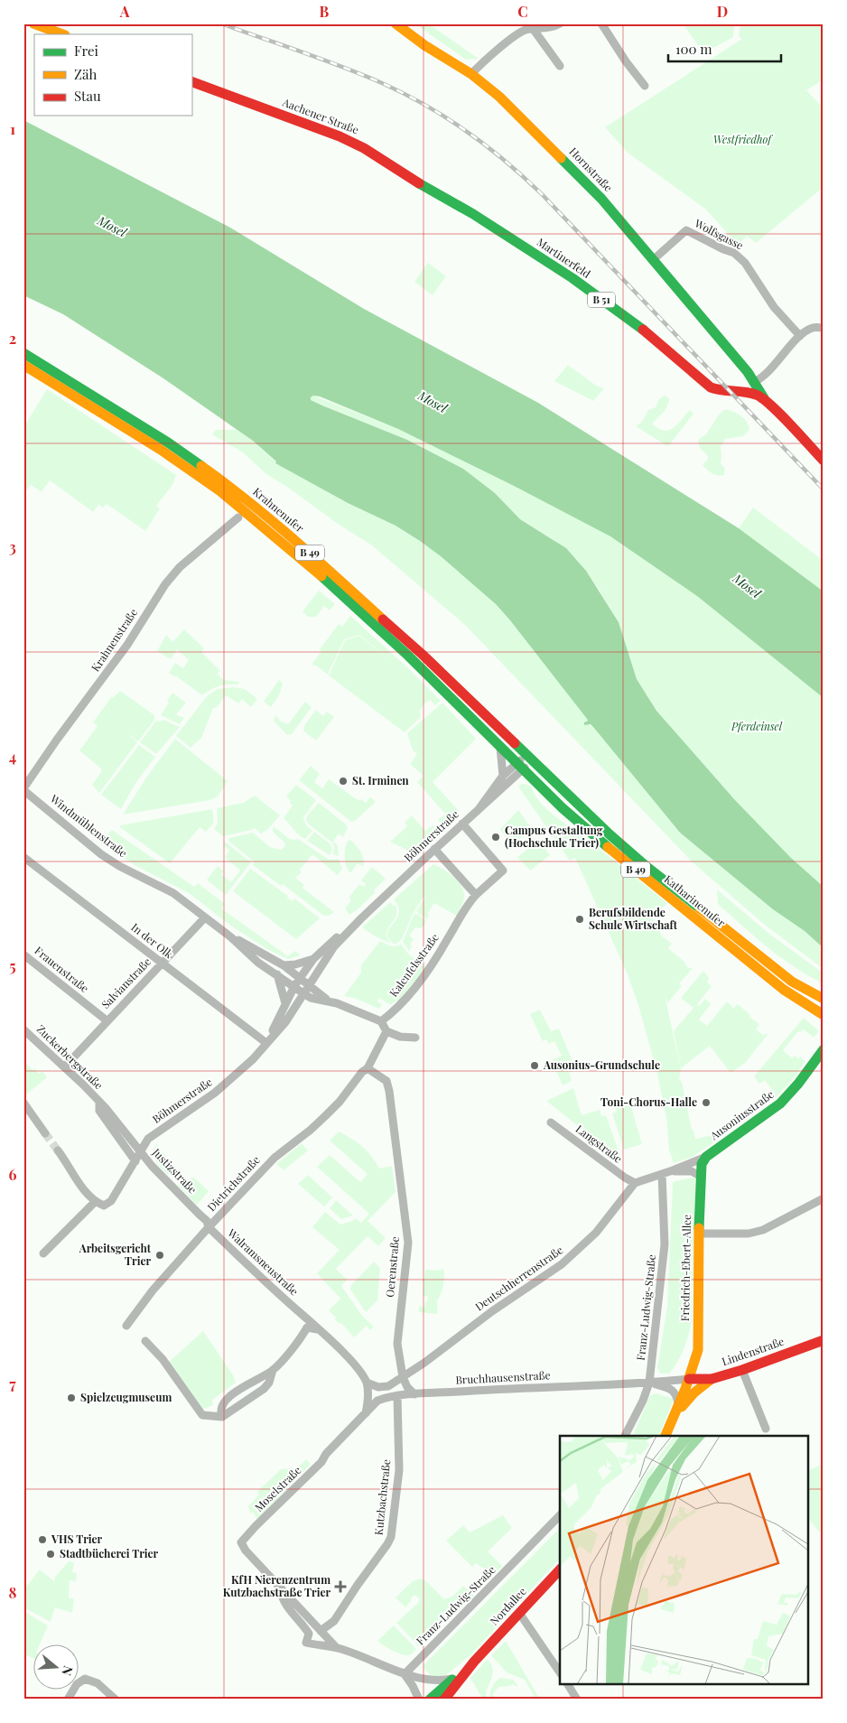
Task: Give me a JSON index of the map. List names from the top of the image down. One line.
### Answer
{"streets":{"main road":["Aachener Straße","Hornstraße","Martinerfeld","B 51","Krahnenufer","B 49","Katharinenufer","Ausoniusstraße","Friedrich-Ebert-Allee","Lindenstraße","Nordallee"],"street":["Wolfsgasse","Krahnenstraße","Windmühlenstraße","Böhmerstraße","In der Olk","Kalenfelsstraße","Frauenstraße","Salvianstraße","Zuckerbergstraße","Langstraße","Justizstraße","Dietrichstraße","Walramsneustraße","Oerenstraße","Deutschherrenstraße","Franz-Ludwig-Straße","Bruchhausenstraße","Moselstraße","Kutzbachstraße"]},"crossings":[["Aachener Straße","Martinerfeld"],["Hornstraße","Wolfsgasse"],["Hornstraße","Martinerfeld"],["Hornstraße","B 51"],["Martinerfeld","B 51"],["Krahnenufer","Böhmerstraße"],["Krahnenufer","Katharinenufer"],["Krahnenstraße","Windmühlenstraße"],["Windmühlenstraße","Böhmerstraße"],["Windmühlenstraße","Salvianstraße"],["Böhmerstraße","Katharinenufer"],["Böhmerstraße","In der Olk"],["Böhmerstraße","Kalenfelsstraße"],["Böhmerstraße","Zuckerbergstraße"],["Böhmerstraße","Justizstraße"],["In der Olk","Salvianstraße"],["Frauenstraße","Salvianstraße"],["Salvianstraße","Zuckerbergstraße"],["Zuckerbergstraße","Justizstraße"],["Ausoniusstraße","Friedrich-Ebert-Allee"],["Langstraße","Deutschherrenstraße"],["Justizstraße","Dietrichstraße"],["Justizstraße","Walramsneustraße"],["Dietrichstraße","Walramsneustraße"],["Dietrichstraße","Oerenstraße"],["Walramsneustraße","Deutschherrenstraße"],["Oerenstraße","Deutschherrenstraße"],["Oerenstraße","Bruchhausenstraße"],["Friedrich-Ebert-Allee","Lindenstraße"],["Friedrich-Ebert-Allee","Bruchhausenstraße"],["Franz-Ludwig-Straße","Bruchhausenstraße"],["Lindenstraße","Bruchhausenstraße"],["Bruchhausenstraße","Moselstraße"],["Bruchhausenstraße","Kutzbachstraße"]],"water":["Mosel"],"parks":["Westfriedhof","Pferdeinsel"],"places":{"other":["St. Irminen","Campus Gestaltung (Hochschule Trier)","Berufsbildende Schule Wirtschaft","Ausonius-Grundschule","Toni-Chorus-Halle","Arbeitsgericht Trier","Spielzeugmuseum","VHS Trier","Stadtbücherei Trier"],"health":["KfH Nierenzentrum Kutzbachstraße Trier"]},"legend":["Frei","Zäh","Stau"],"scale_bar":"100 m","north":"right","grid":{"columns":["A","B","C","D"],"rows":["1","2","3","4","5","6","7","8"]}}
